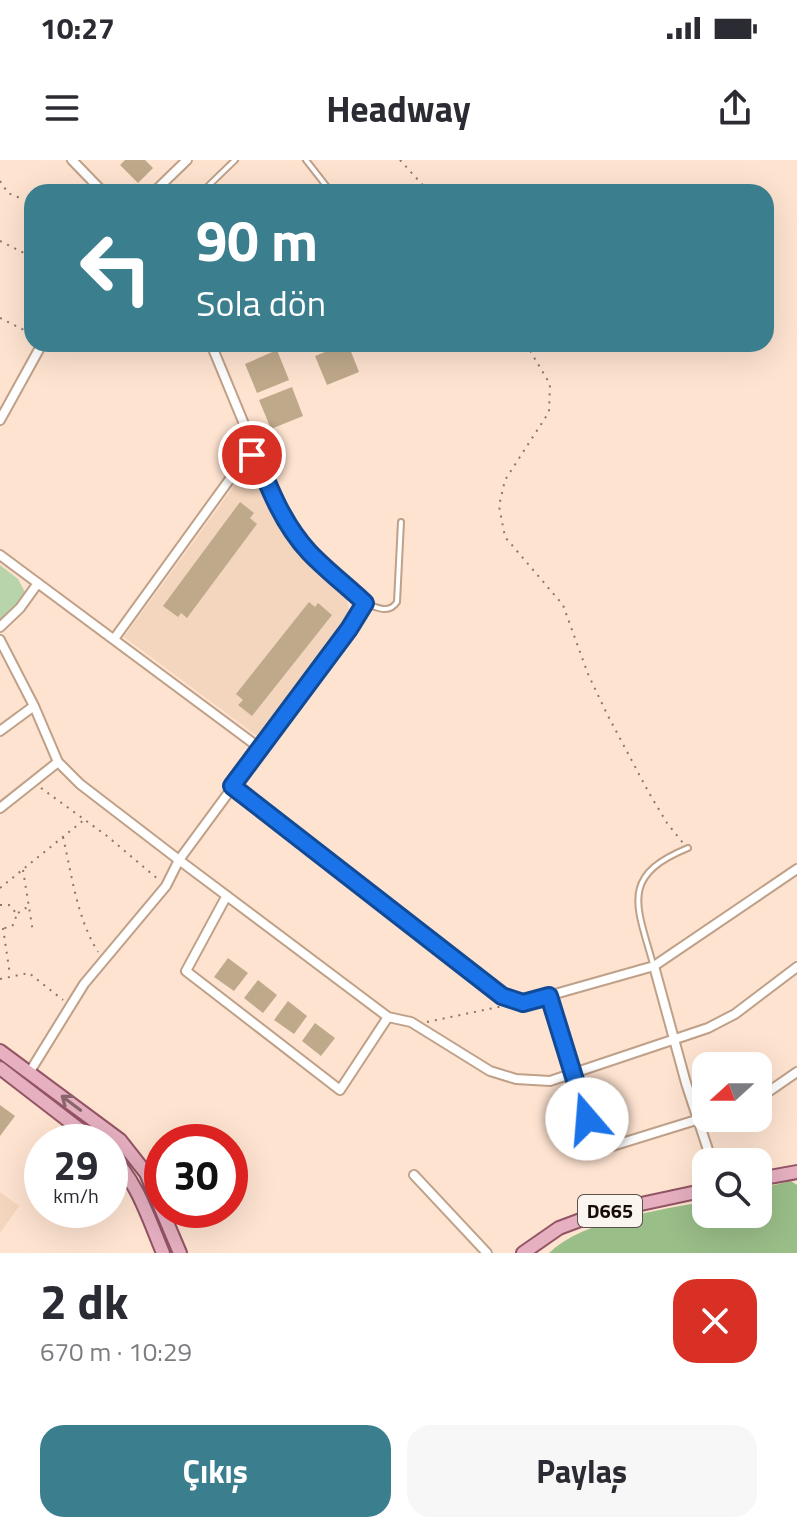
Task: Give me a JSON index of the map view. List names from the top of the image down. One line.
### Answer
{"streets":{"main road":["D665"]},"north":"left","page":{"status":"10:27","header":"Headway","turn":["90 m","Sola dön"],"speed":"29 km/h","limit":"30","heading":["2 dk","670 m · 10:29"],"buttons":["Çıkış","Paylaş"]}}
